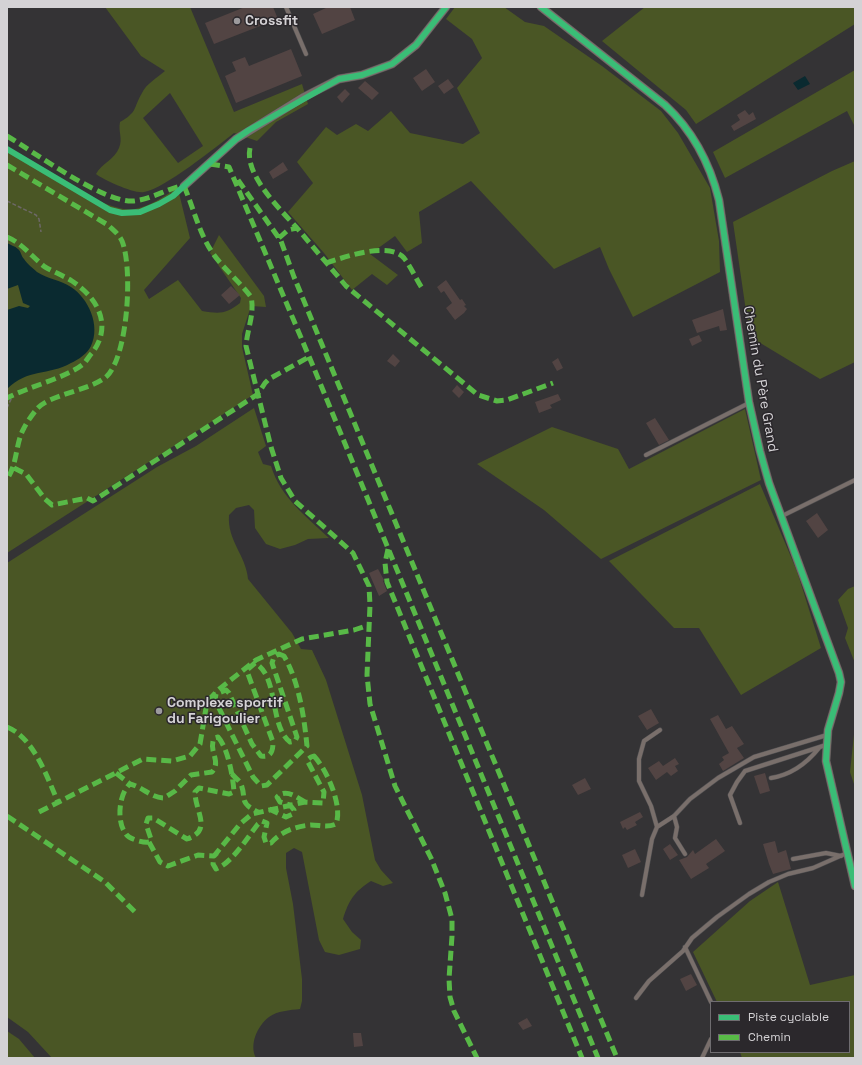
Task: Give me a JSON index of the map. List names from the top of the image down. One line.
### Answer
{"streets":{"street":["Chemin du Père Grand"]},"places":["Crossfit","Complexe sportif du Farigoulier"],"legend":["Piste cyclable","Chemin"]}
